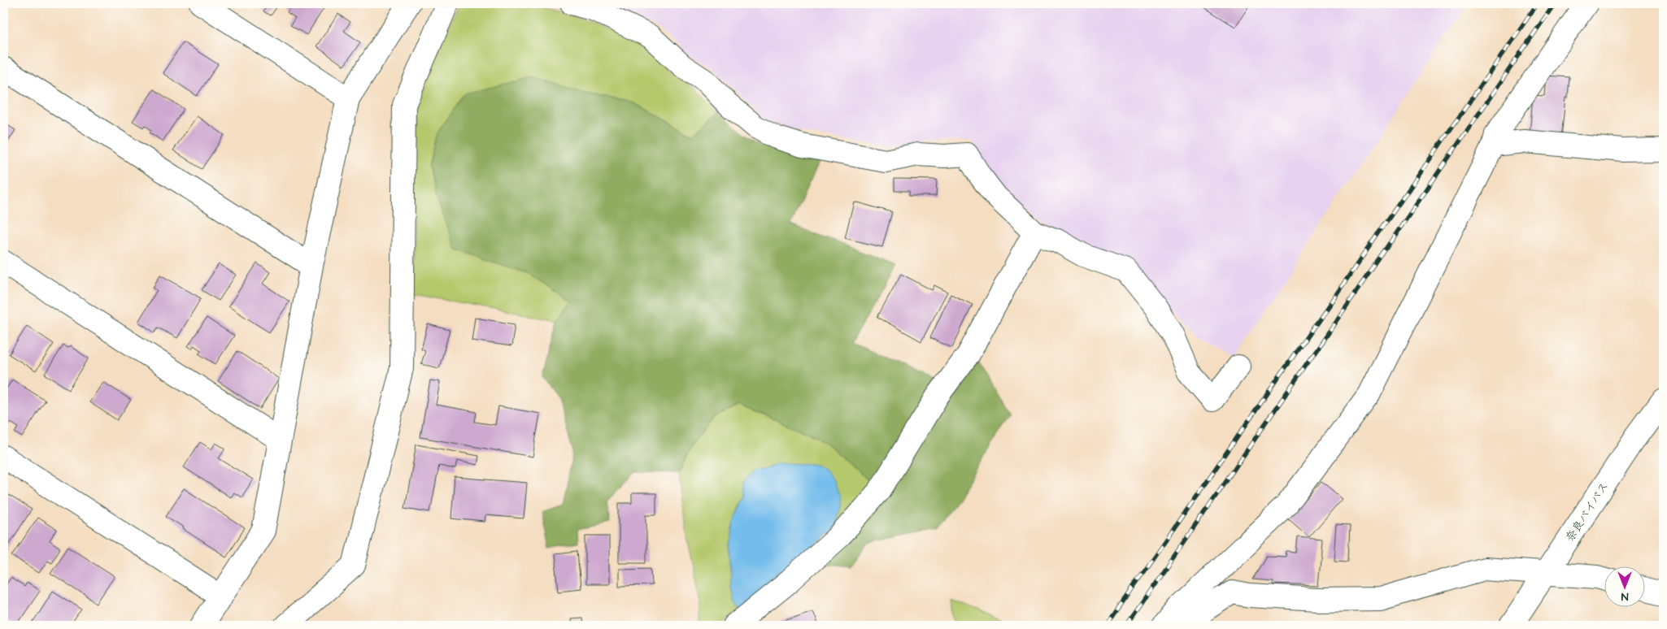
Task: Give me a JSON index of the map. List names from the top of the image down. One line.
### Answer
{"streets":{"main road":["奈良バイパス"]},"north":"bottom"}
